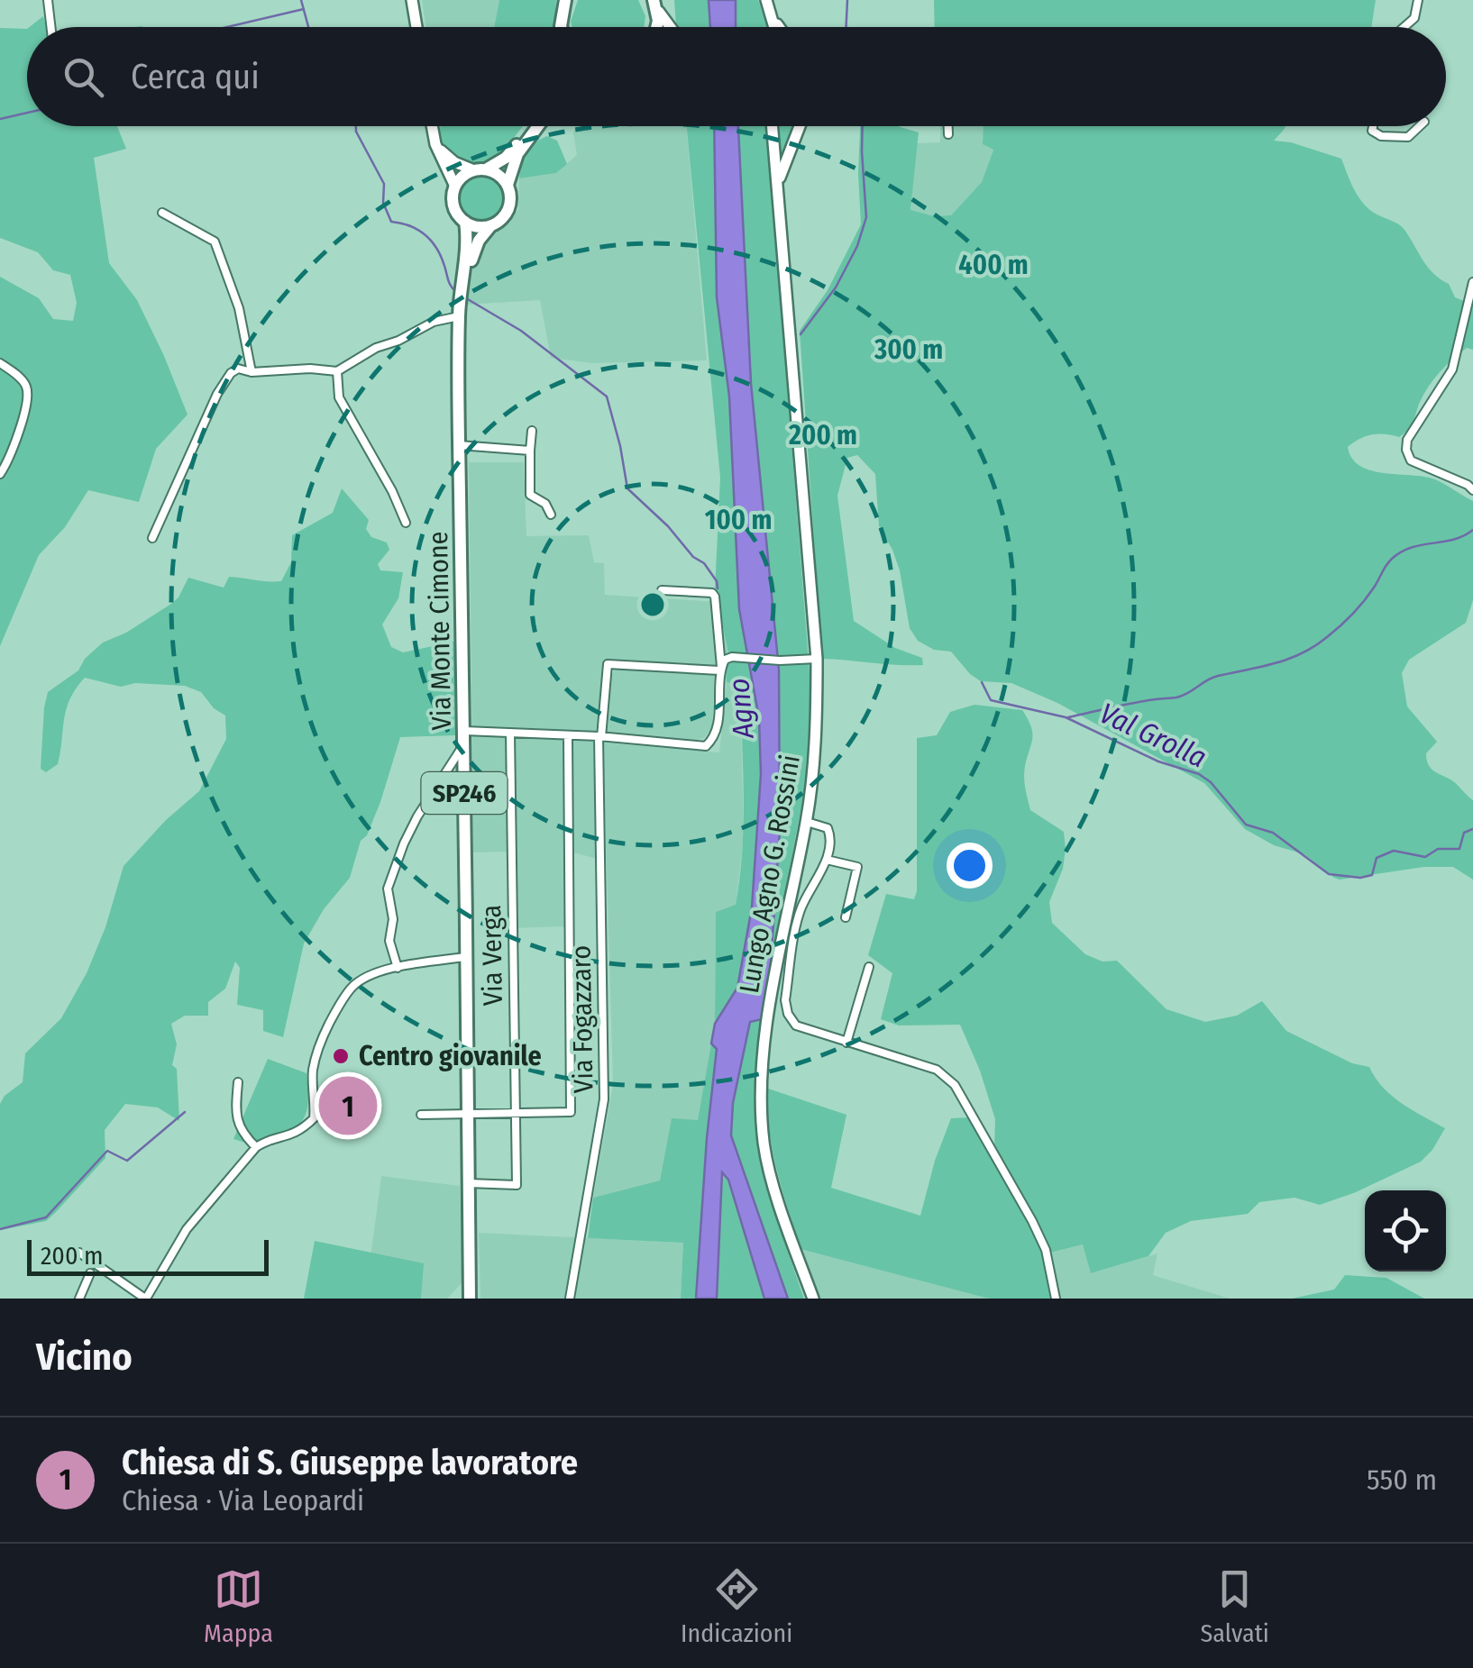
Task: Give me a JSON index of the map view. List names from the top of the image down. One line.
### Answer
{"streets":{"main road":["Via Monte Cimone","SP246","Lungo Agno G. Rossini"],"street":["Via Verga","Via Fogazzaro"]},"crossings":[["Via Monte Cimone","SP246"],["Via Monte Cimone","Via Verga"],["Via Verga","Via Fogazzaro"]],"water":["Agno","Val Grolla"],"places":["Centro giovanile"],"scale_bar":"200 m","page":{"search":"Cerca qui","pins":"1","scale":"200 m","heading":"Vicino","list":[{"mark":"1","name":"Chiesa di S. Giuseppe lavoratore","note":"Chiesa · Via Leopardi","value":"550 m"}],"nav":["Mappa","Indicazioni","Salvati"]},"rings":["400 m","300 m","200 m","100 m"]}
